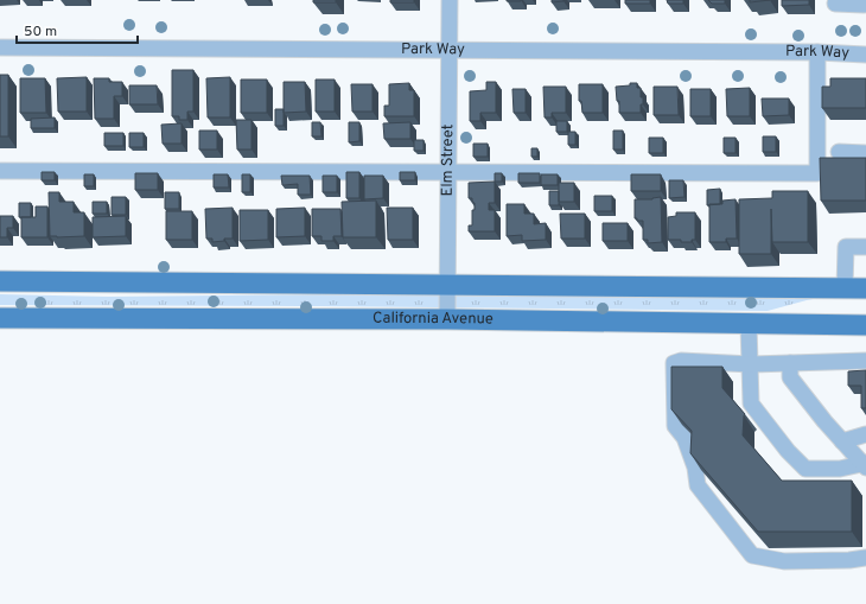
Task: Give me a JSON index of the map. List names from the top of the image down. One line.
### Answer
{"streets":{"main road":["California Avenue"],"street":["Park Way","Elm Street"]},"crossings":[["Park Way","Elm Street"],["Elm Street","California Avenue"]],"scale_bar":"50 m"}
